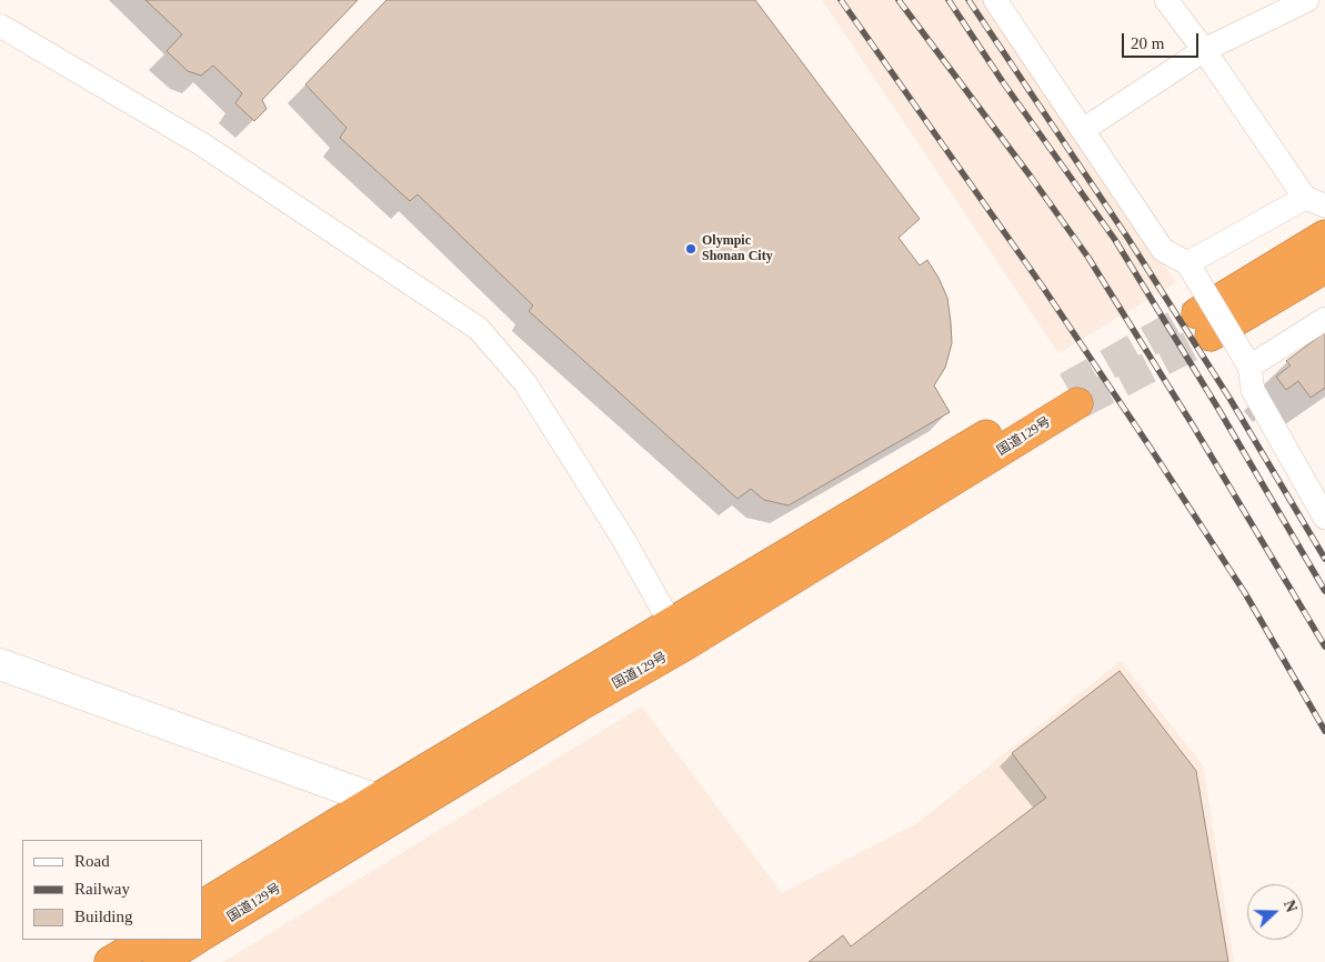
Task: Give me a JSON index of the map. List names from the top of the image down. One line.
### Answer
{"streets":{"highway":["国道129号"]},"places":["Olympic Shonan City"],"legend":["Road","Railway","Building"],"scale_bar":"20 m","north":"right"}
